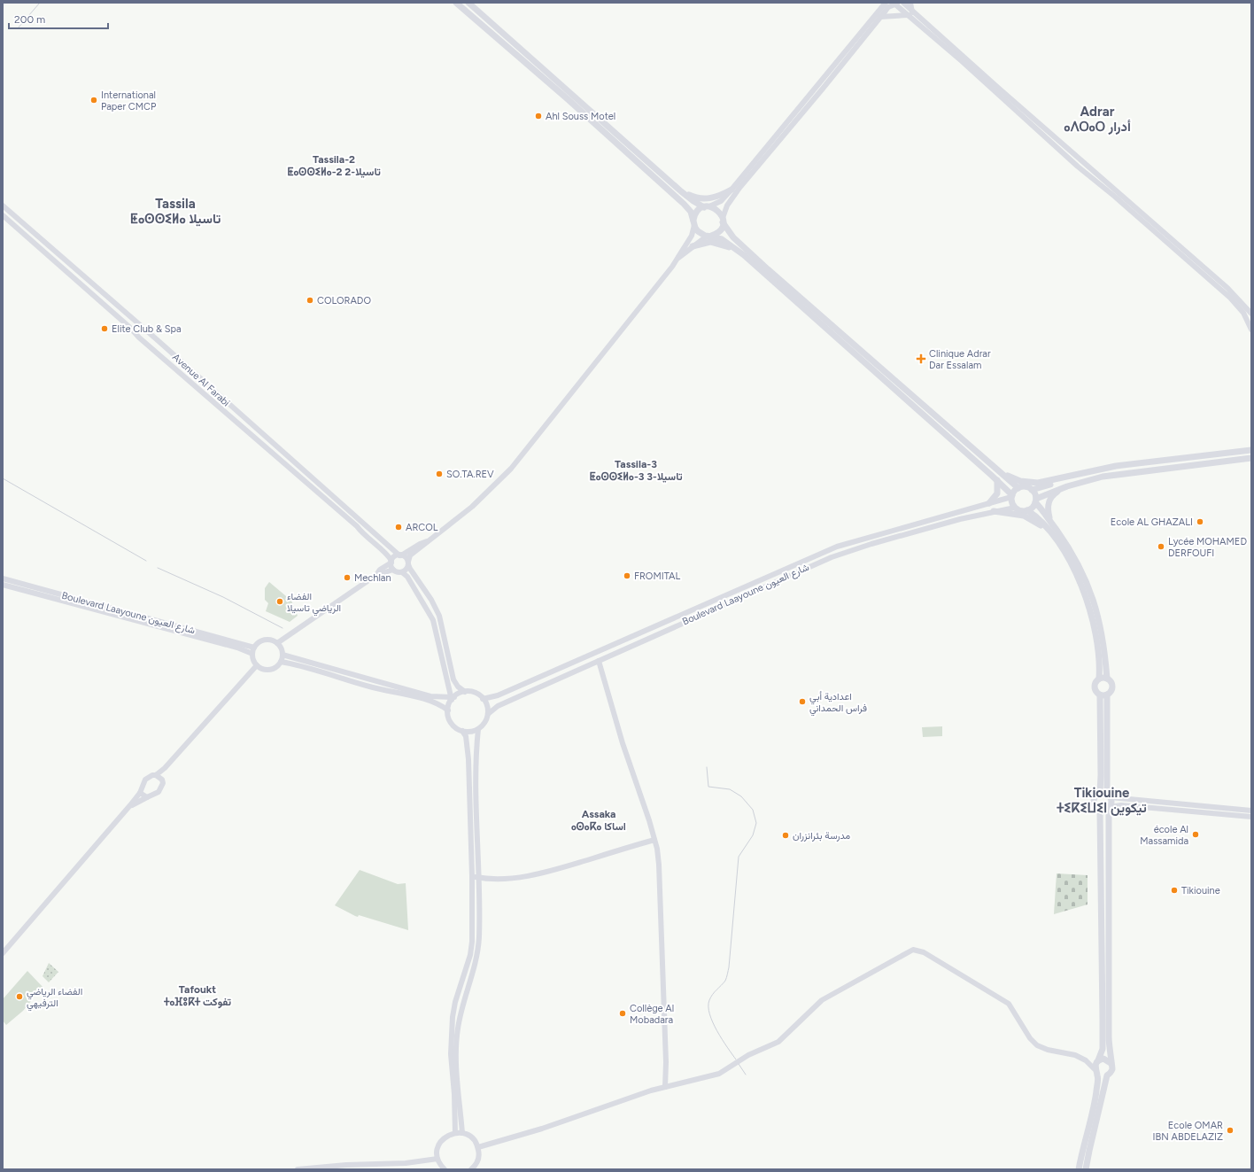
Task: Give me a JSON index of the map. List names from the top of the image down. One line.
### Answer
{"streets":{"street":["Avenue Al Farabi","Boulevard Laayoune شارع العيون"]},"districts":["Adrar ⴰⴷⵔⴰⵔ أدرار","Tassila-2 ⵟⴰⵙⵙⵉⵍⴰ-2 2-تاسيلا","Tassila ⵟⴰⵙⵙⵉⵍⴰ تاسيلا","Tassila-3 ⵟⴰⵙⵙⵉⵍⴰ-3 3-تاسيلا","Tikiouine ⵜⵉⴽⵉⵡⵉⵏ تيكوين","Assaka ⴰⵙⴰⴽⴰ اساكا","Tafoukt ⵜⴰⴼⵓⴽⵜ تفوكت"],"places":{"other":["International Paper CMCP","Ahl Souss Motel","COLORADO","Elite Club & Spa","SO.TA.REV","Ecole AL GHAZALI","ARCOL","Lycée MOHAMED DERFOUFI","FROMITAL","Mechlan","الفضاء الرياضي تاسيلا","اعدادية أبي فراس الحمداني","école Al Massamida","مدرسة بئرانزران","Tikiouine","الفضاء الرياضي الترفيهي","Collège Al Mobadara","Ecole OMAR IBN ABDELAZIZ"],"health":["Clinique Adrar Dar Essalam"]},"scale_bar":"200 m"}
